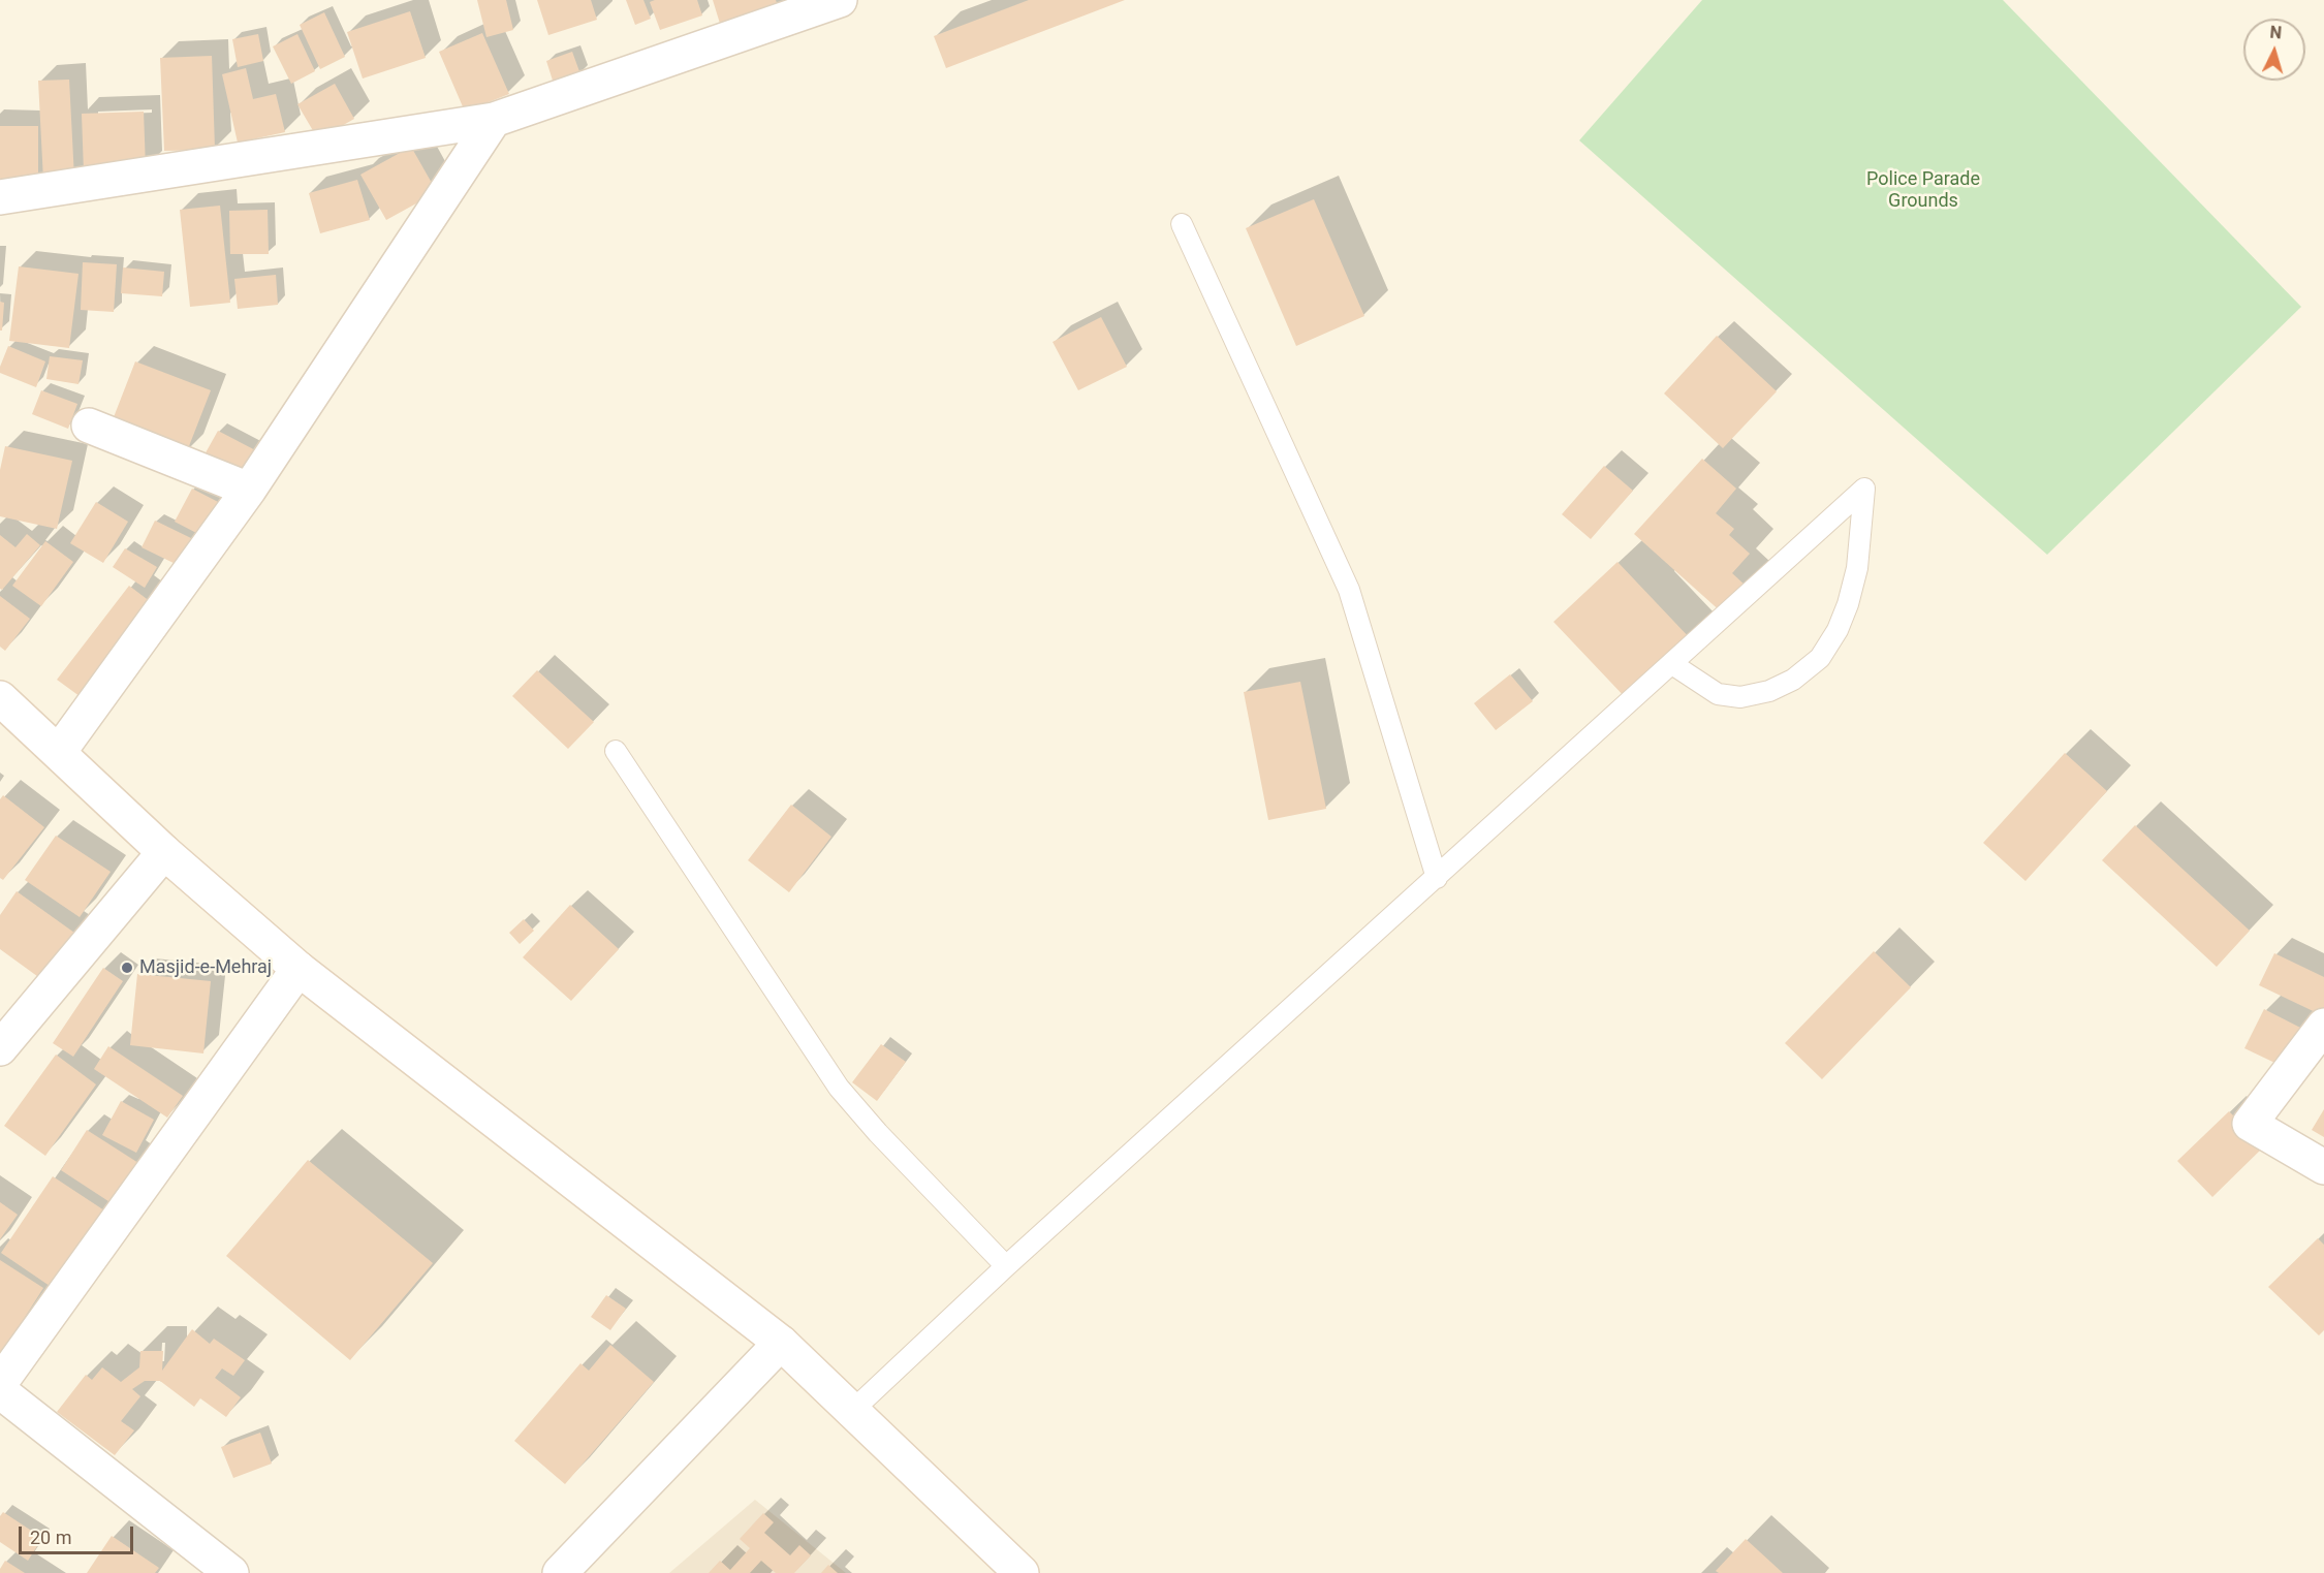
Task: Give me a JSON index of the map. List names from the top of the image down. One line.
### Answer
{"parks":["Police Parade Grounds"],"places":["Masjid-e-Mehraj"],"scale_bar":"20 m","north":"top"}
